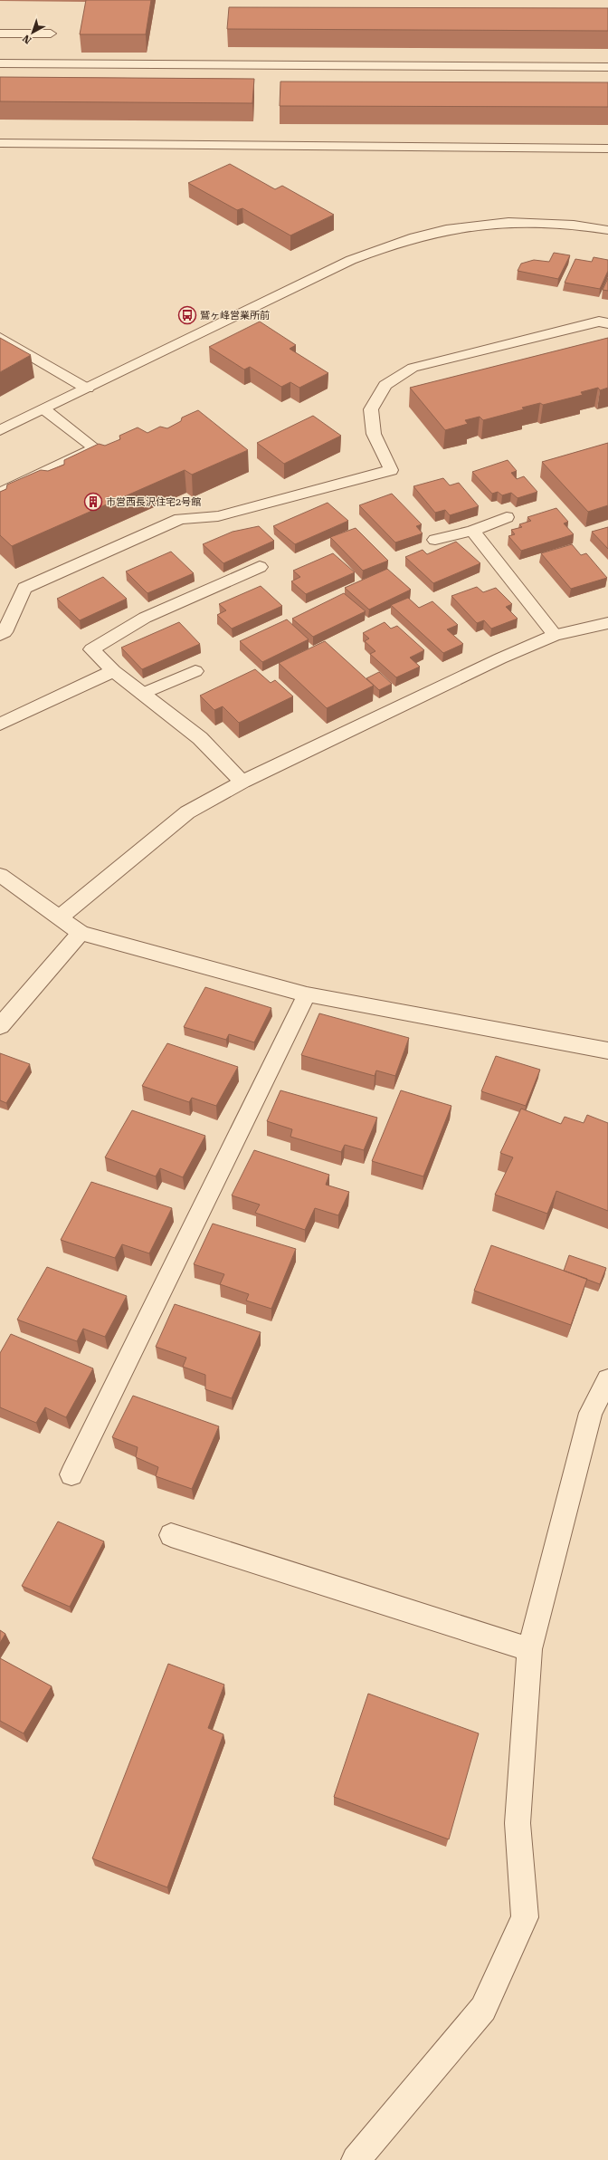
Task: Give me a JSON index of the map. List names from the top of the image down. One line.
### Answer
{"places":{"bus stop":["鷲ヶ峰営業所前"],"building":["市営西長沢住宅2号館"]},"north":"bottom left"}
